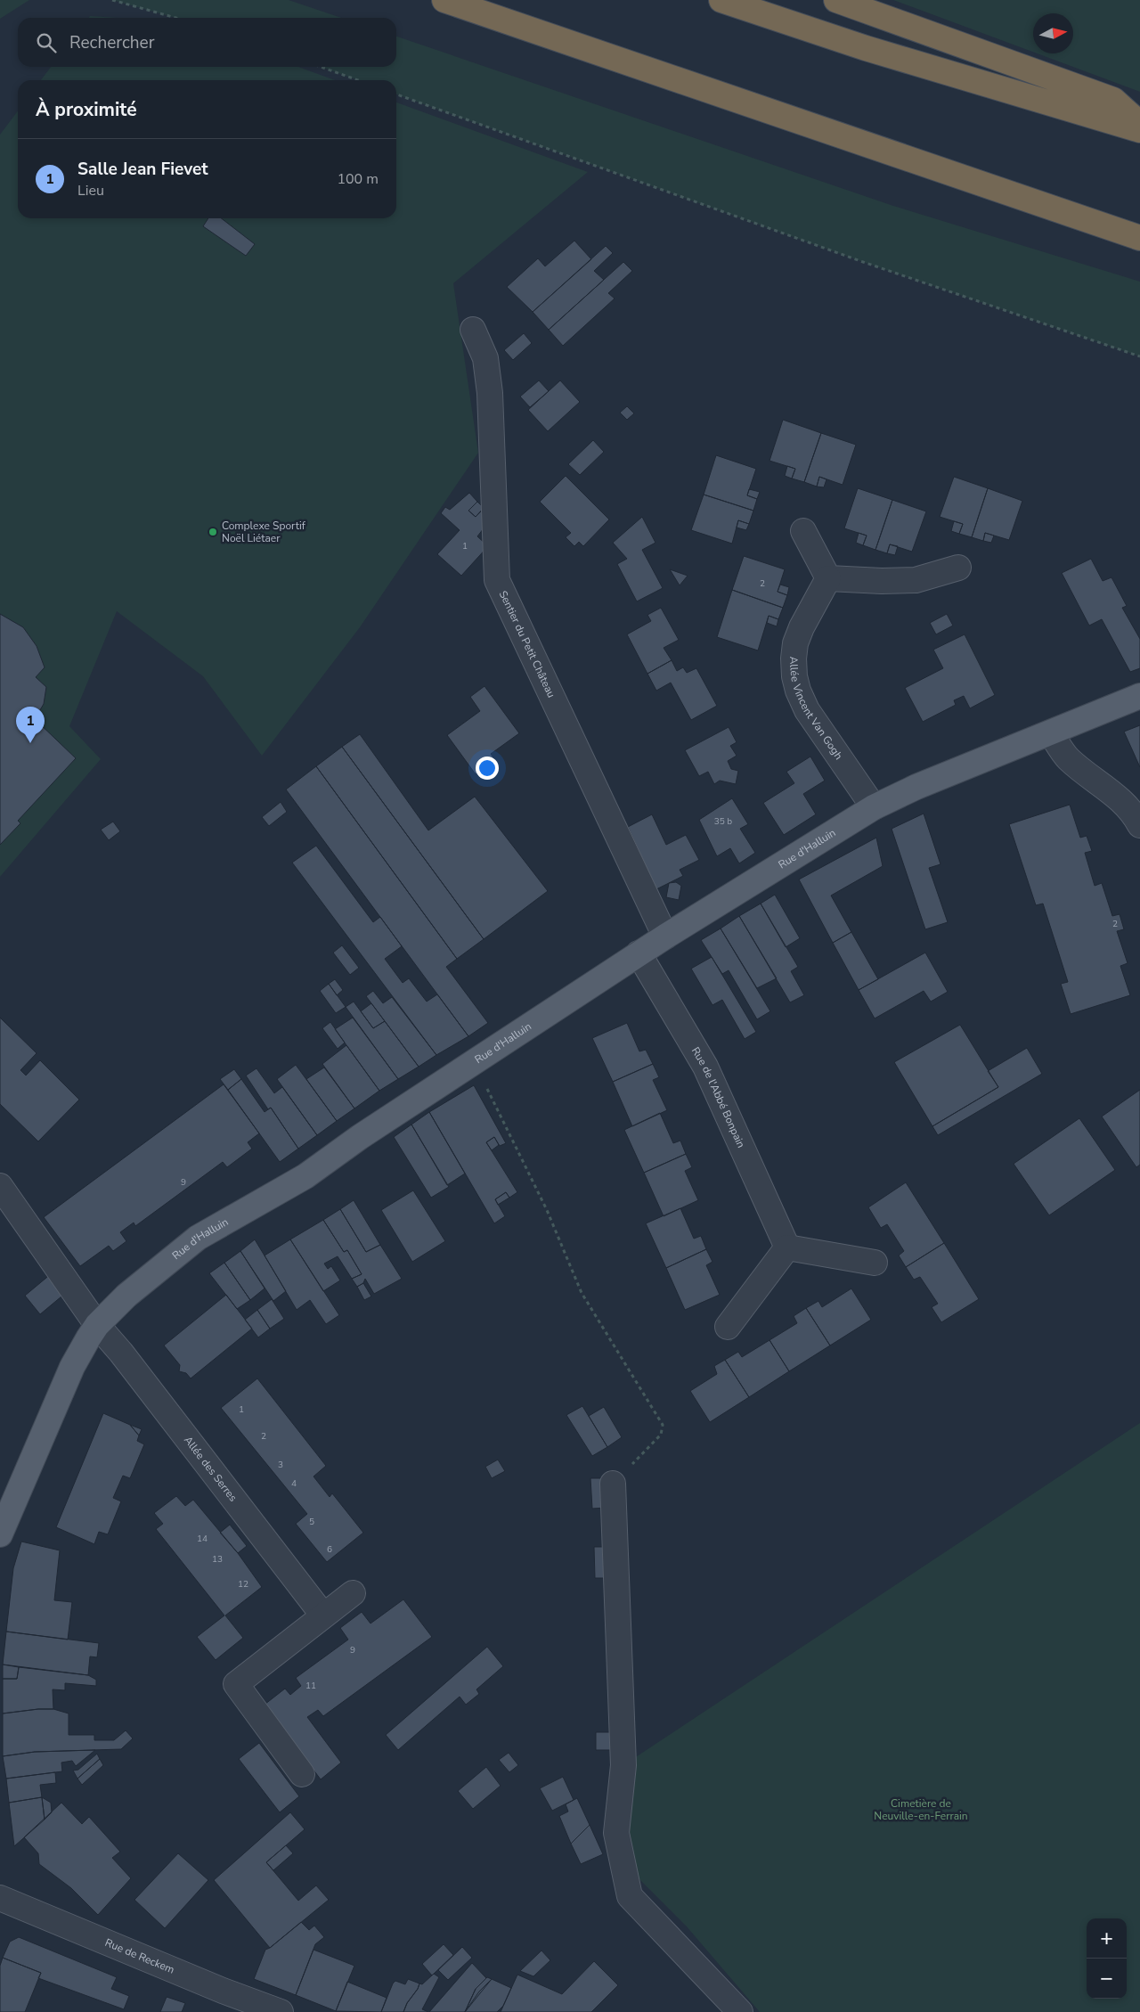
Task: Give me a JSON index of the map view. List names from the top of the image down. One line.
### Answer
{"streets":{"main road":["Rue d'Halluin"],"street":["Sentier du Petit Château","Allée Vincent Van Gogh","Rue de l'Abbé Bonpain","Allée des Serres","Rue de Reckem"]},"crossings":[["Sentier du Petit Château","Rue d'Halluin"],["Allée Vincent Van Gogh","Rue d'Halluin"],["Rue d'Halluin","Rue de l'Abbé Bonpain"],["Rue d'Halluin","Allée des Serres"]],"parks":["Cimetière de Neuville-en-Ferrain"],"places":["Complexe Sportif Noël Liétaer"],"house_numbers":["1","2","35 b","2","9","1","2","3","4","5","14","6","13","12","9","11"],"north":"right","page":{"search":"Rechercher","heading":"À proximité","list":[{"mark":"1","name":"Salle Jean Fievet","note":"Lieu","value":"100 m"}],"pins":"1","map_buttons":["+","−"]}}
